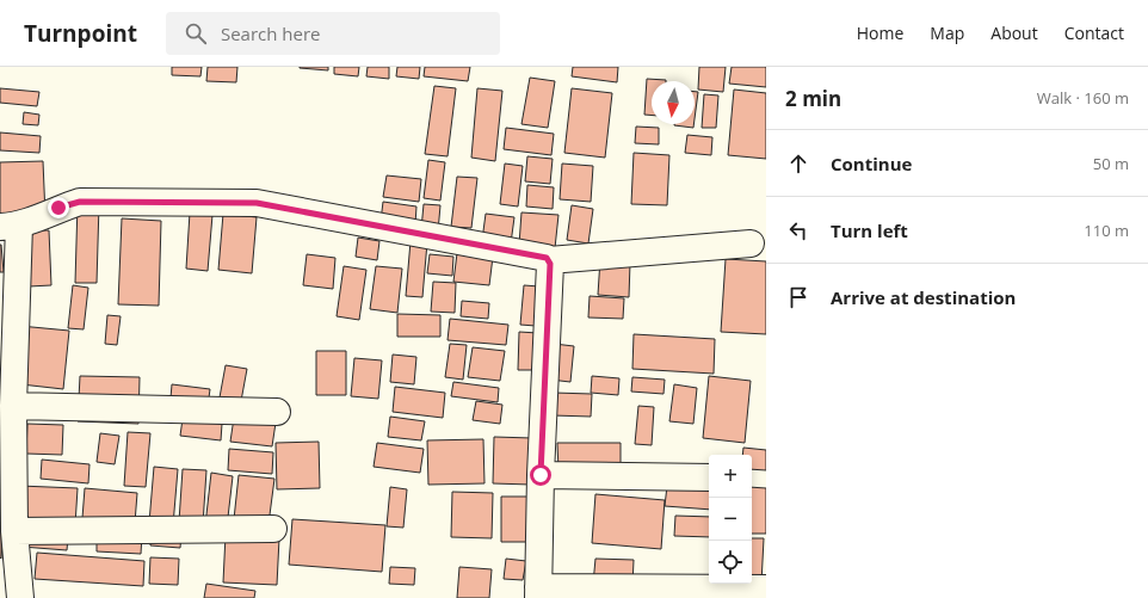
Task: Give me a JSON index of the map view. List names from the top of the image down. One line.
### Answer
{"north":"bottom","page":{"header":"Turnpoint","search":"Search here","nav":["Home","Map","About","Contact"],"heading":["2 min","Walk · 160 m"],"list":[["Continue","50 m"],["Turn left","110 m"],"Arrive at destination"],"map_buttons":["+","−"]}}
